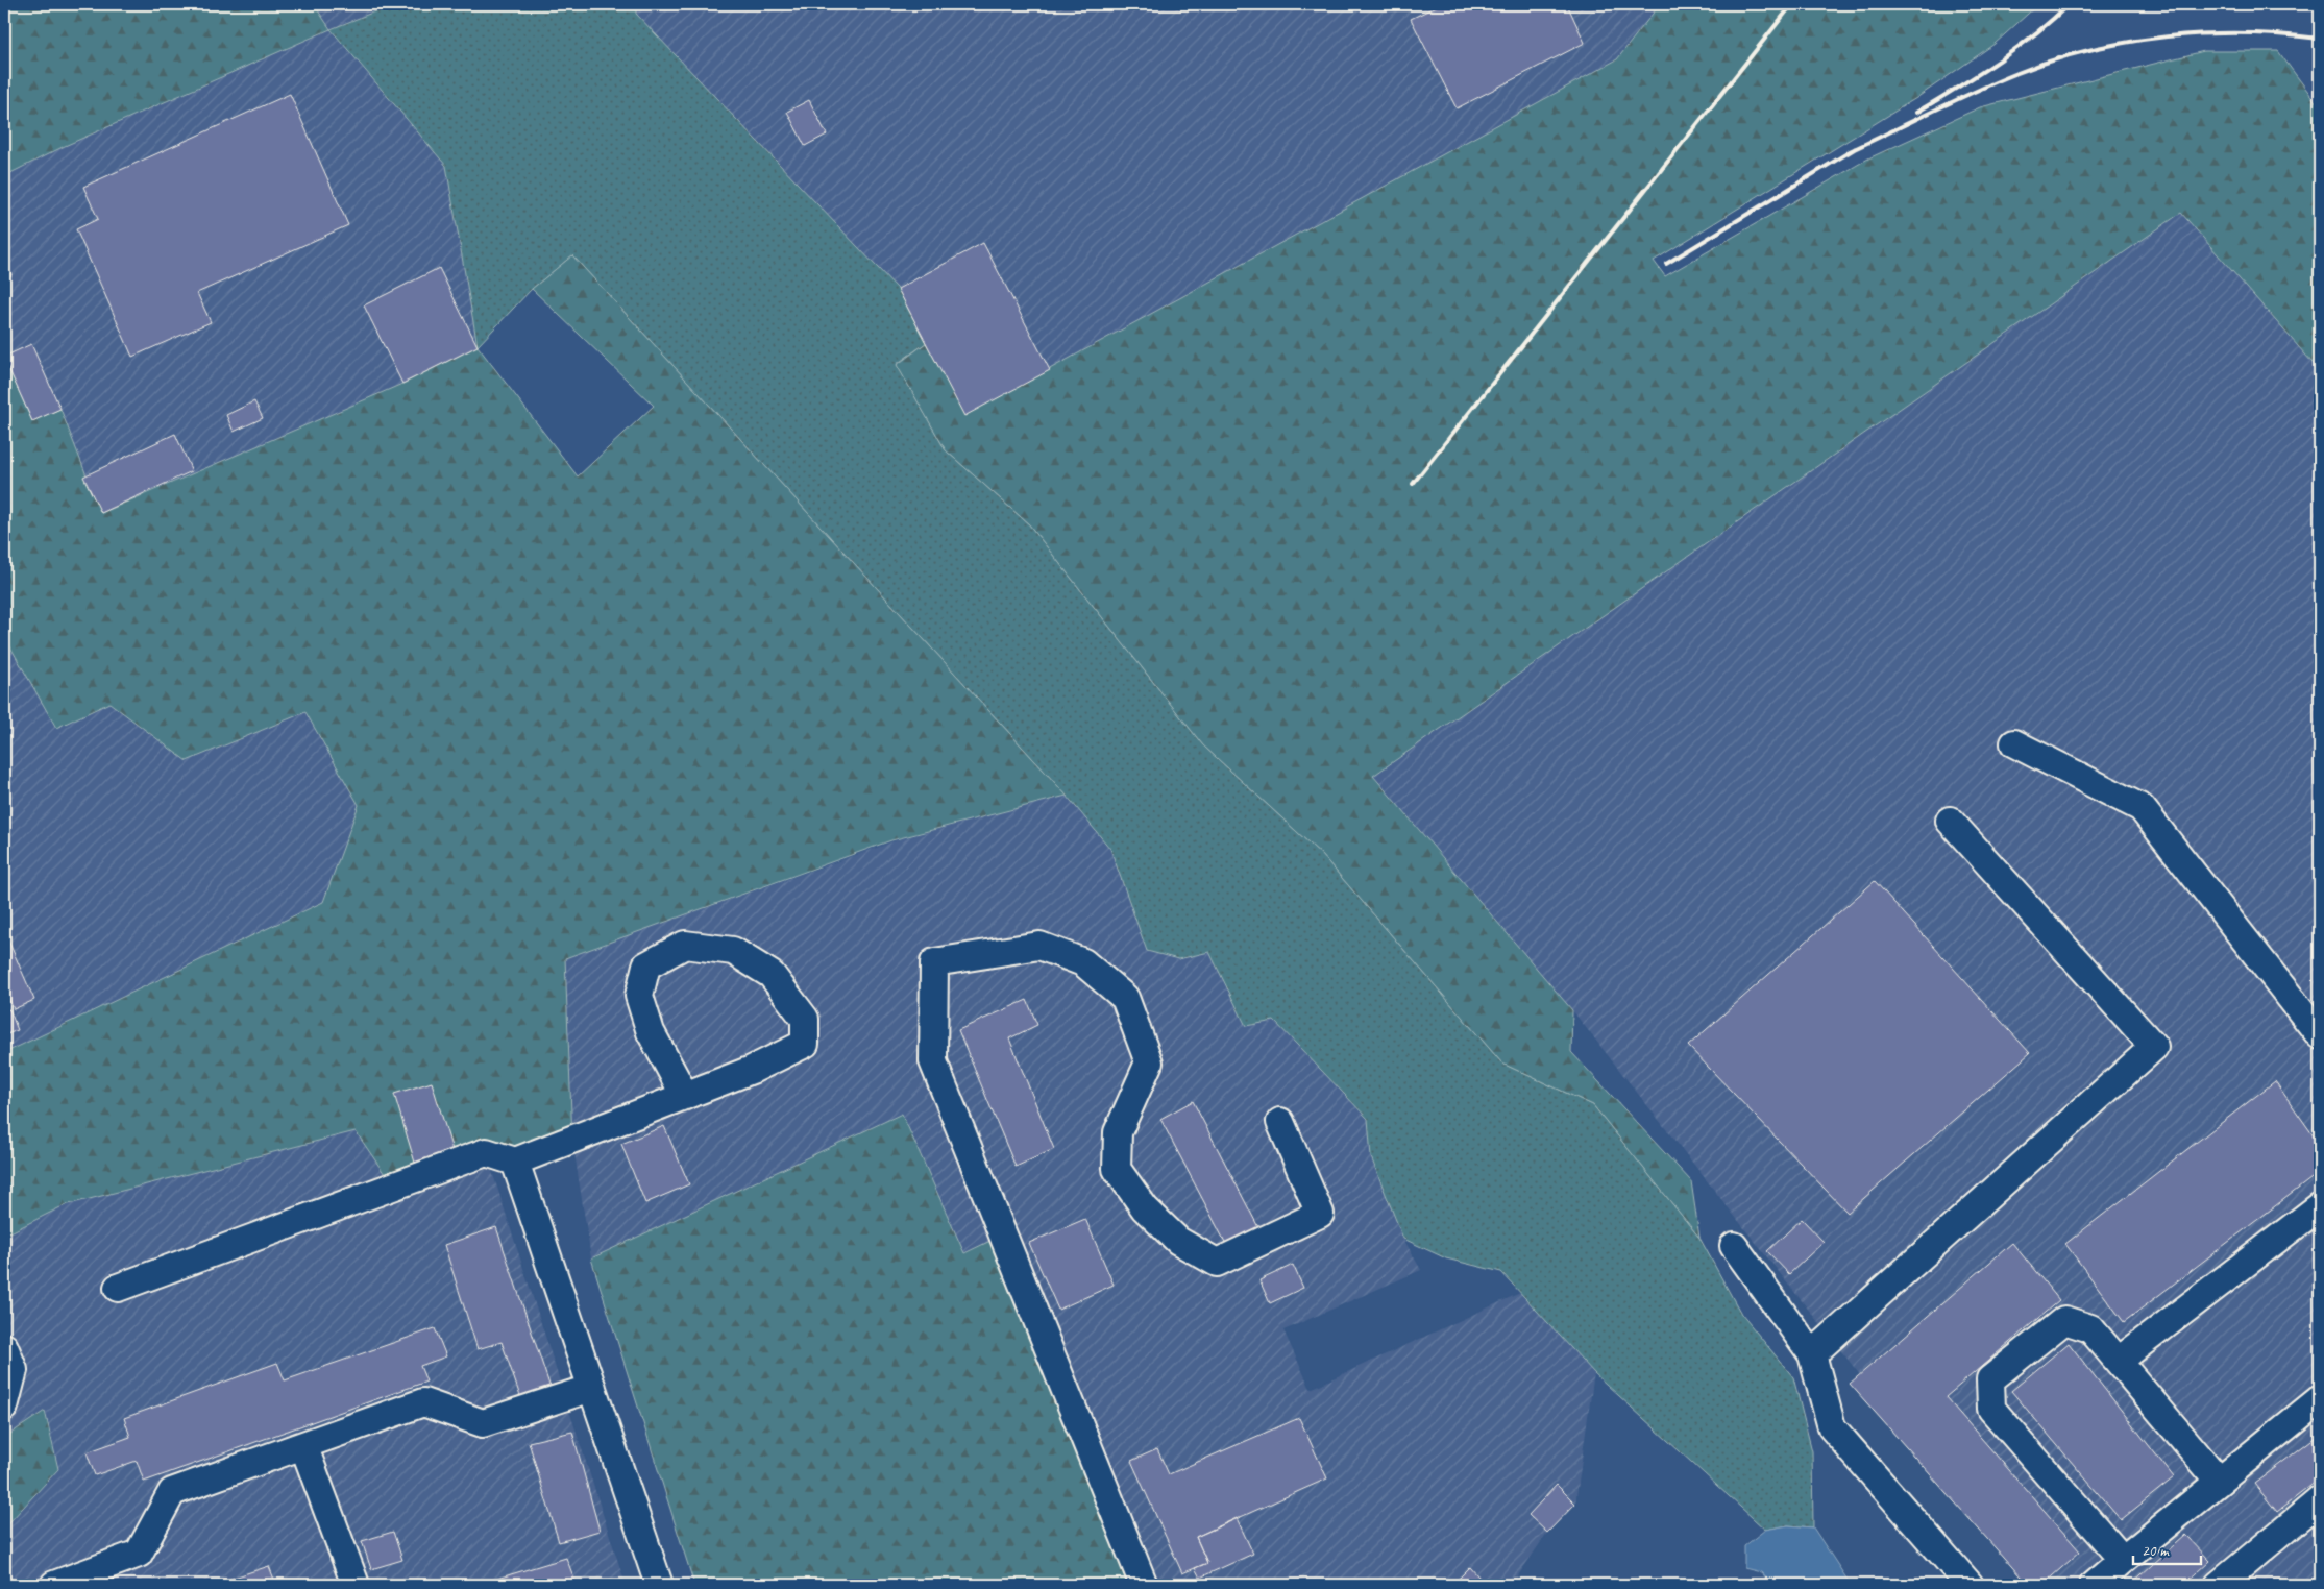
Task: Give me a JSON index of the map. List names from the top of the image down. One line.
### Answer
{"scale_bar":"20 m"}
